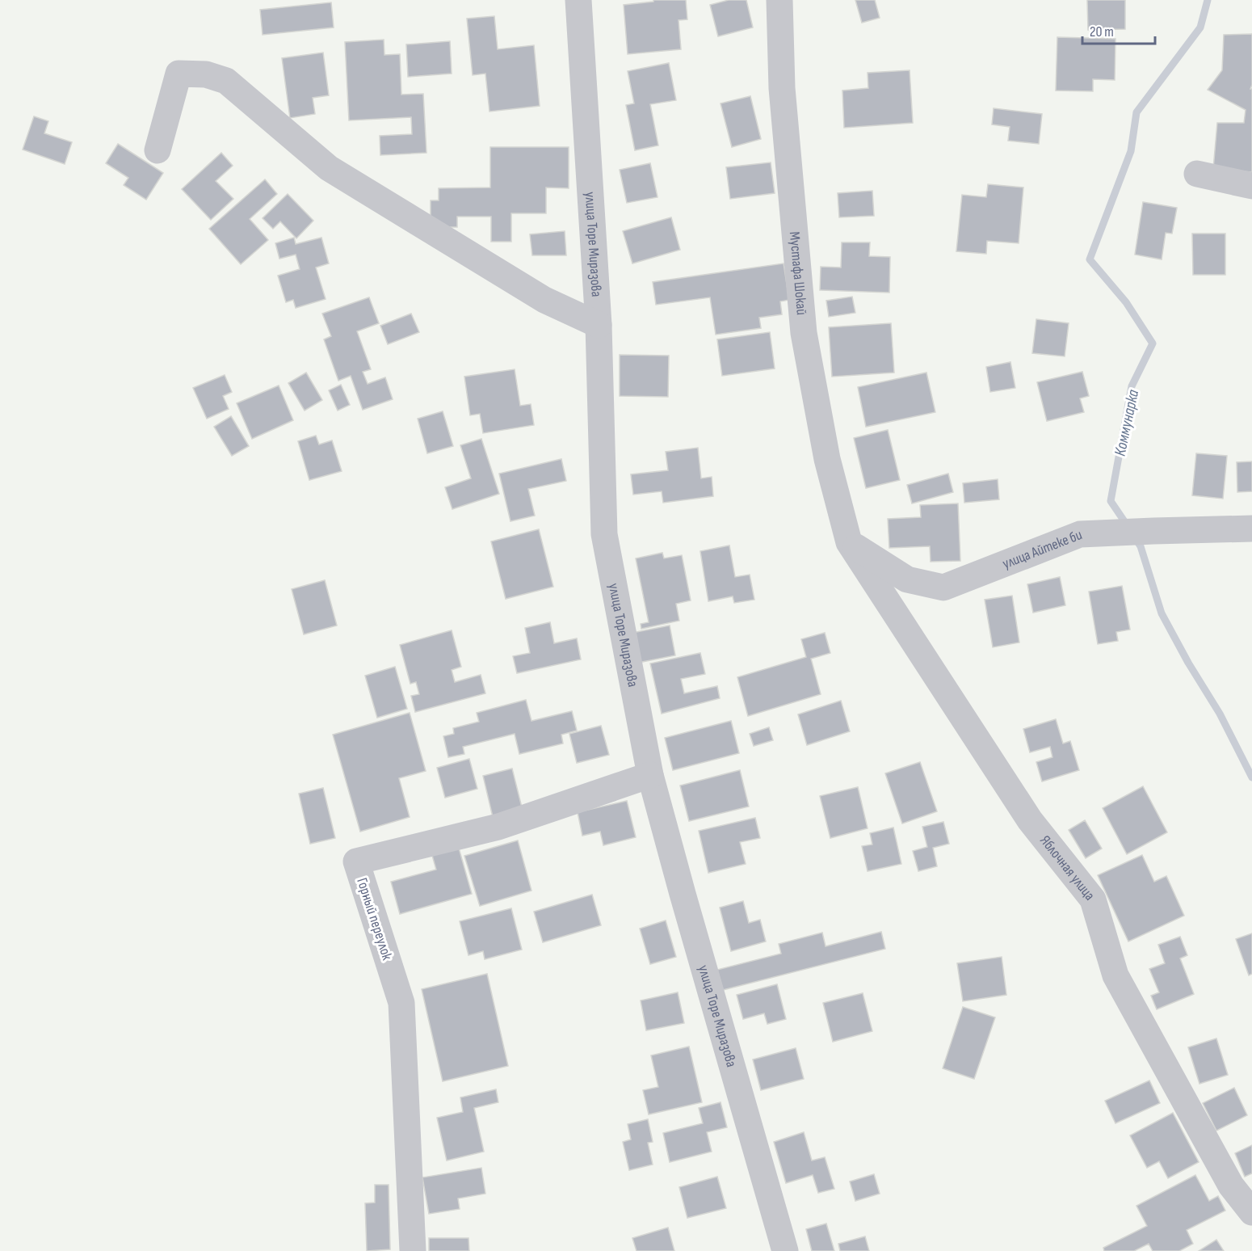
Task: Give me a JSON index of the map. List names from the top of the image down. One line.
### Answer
{"streets":{"street":["улица Торе Миразова","Мустафа Шокай","улица Айтеке би","Яблочная улица","Горный переулок"]},"crossings":[["улица Торе Миразова","Горный переулок"],["Мустафа Шокай","улица Айтеке би"],["Мустафа Шокай","Яблочная улица"],["улица Айтеке би","Яблочная улица"]],"water":["Коммунарка"],"scale_bar":"20 m"}
